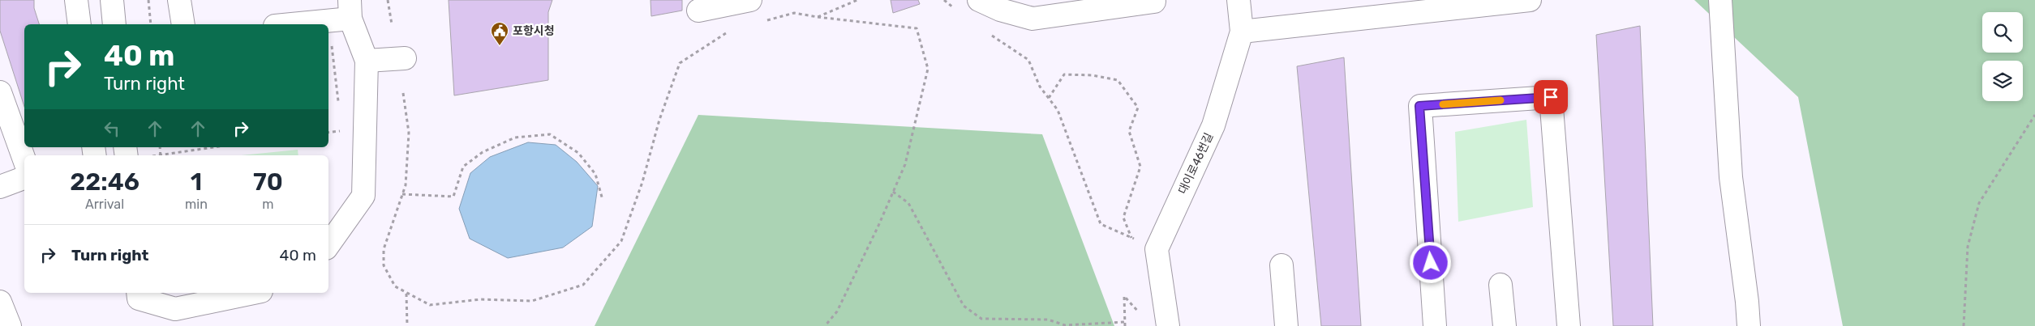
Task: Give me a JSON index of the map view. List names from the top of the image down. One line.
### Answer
{"streets":{"street":["대이로46번길"]},"places":{"public building":["포항시청"]},"page":{"turn":["40 m","Turn right"],"eta":["22:46","Arrival","1","min","70","m"],"list":[{"name":"Turn right","value":"40 m"}]}}
